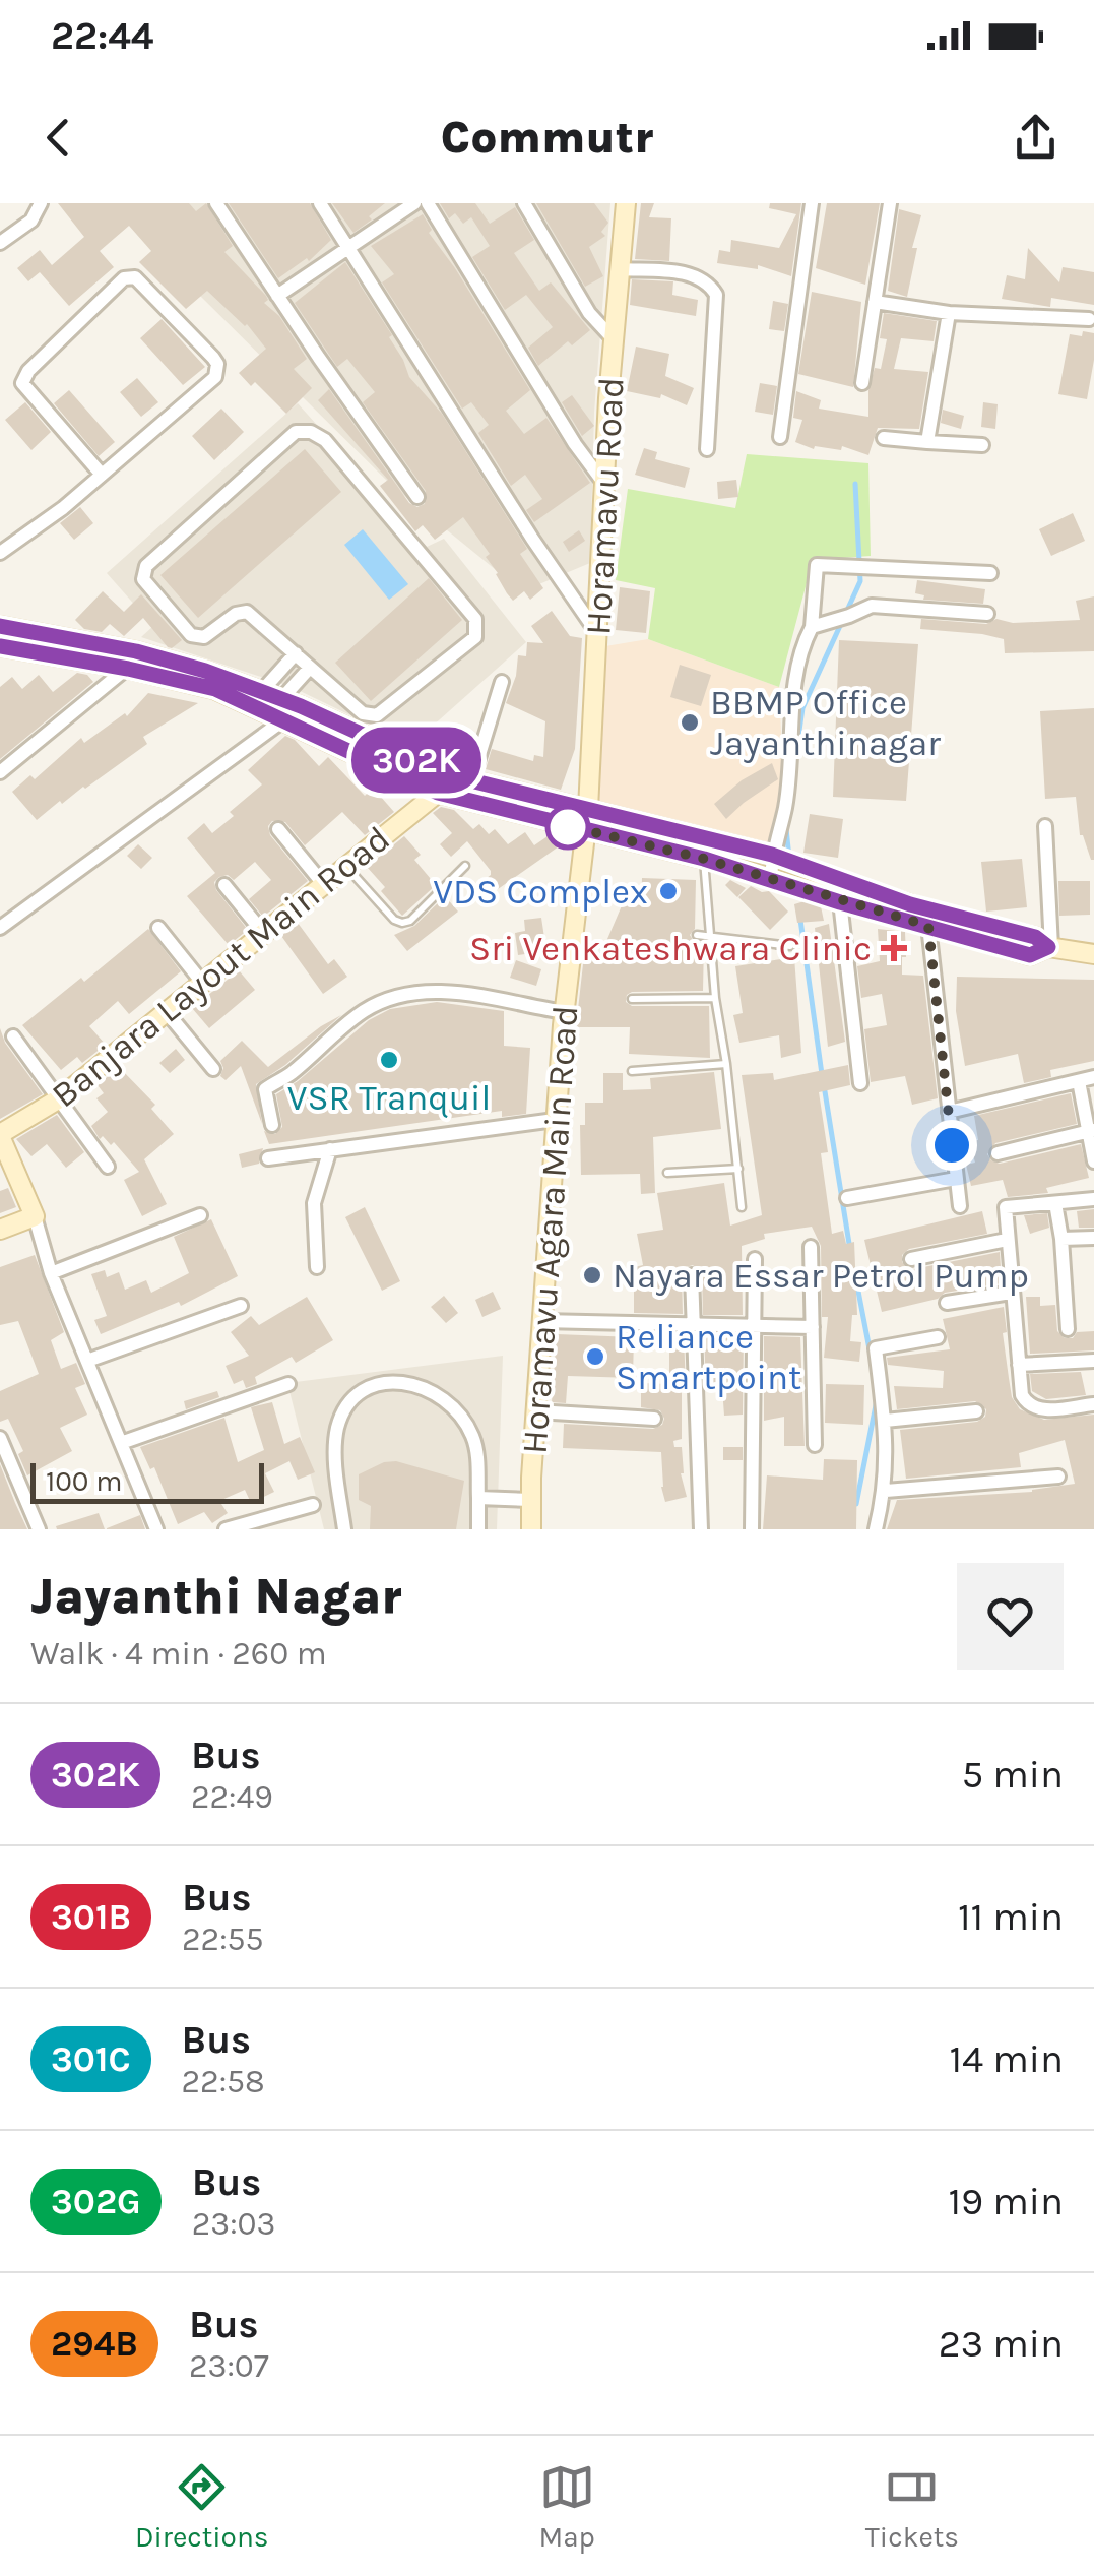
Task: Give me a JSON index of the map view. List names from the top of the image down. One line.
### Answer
{"streets":{"main road":["Horamavu Road","Banjara Layout Main Road","Horamavu Agara Main Road"]},"crossings":[["Horamavu Road","Horamavu Agara Main Road"]],"places":{"other":["BBMP Office Jayanthinagar","VDS Complex","VSR Tranquil","Nayara Essar Petrol Pump","Reliance Smartpoint"],"health":["Sri Venkateshwara Clinic"]},"lines":["bus line 302K"],"scale_bar":"100 m","page":{"status":"22:44","header":"Commutr","on_map":"302K","scale":"100 m","heading":["Jayanthi Nagar","Walk · 4 min · 260 m"],"list":[{"mark":"302K","name":"Bus","note":"22:49","value":"5 min"},{"mark":"301B","name":"Bus","note":"22:55","value":"11 min"},{"mark":"301C","name":"Bus","note":"22:58","value":"14 min"},{"mark":"302G","name":"Bus","note":"23:03","value":"19 min"},{"mark":"294B","name":"Bus","note":"23:07","value":"23 min"}],"tabs":["Directions","Map","Tickets"]}}
